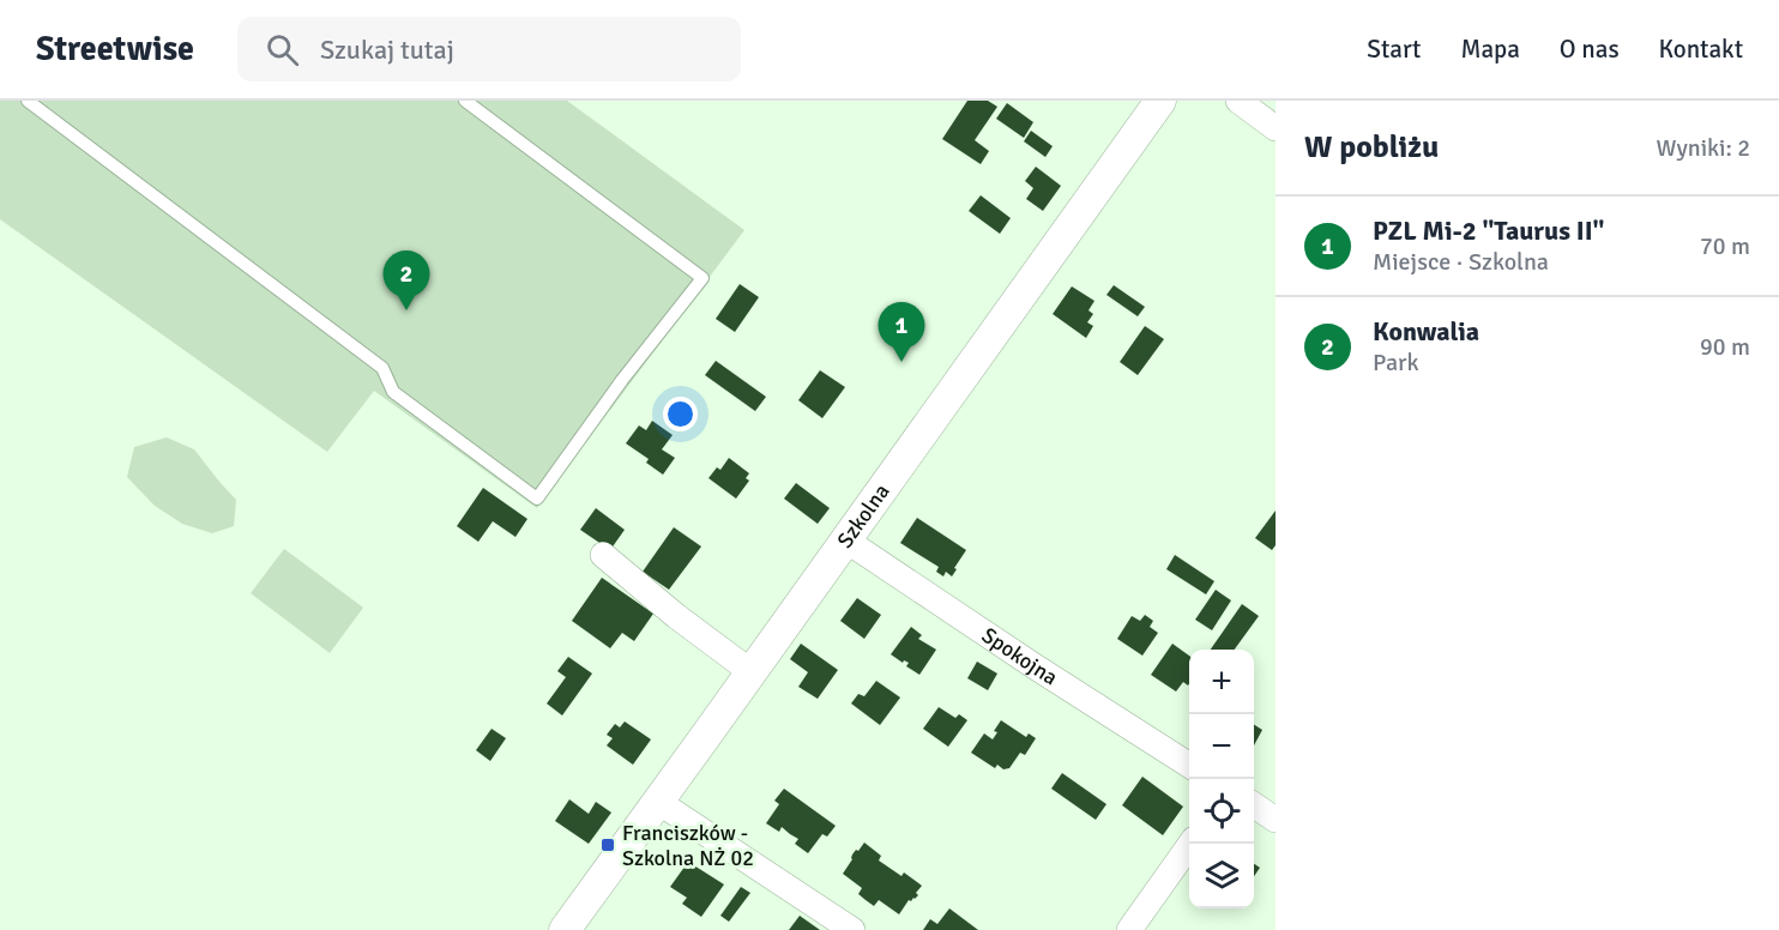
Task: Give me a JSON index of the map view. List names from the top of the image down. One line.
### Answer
{"streets":{"street":["Szkolna","Spokojna"]},"crossings":[["Szkolna","Spokojna"]],"places":{"transit":["Franciszków - Szkolna NŻ 02"]},"page":{"header":"Streetwise","search":"Szukaj tutaj","nav":["Start","Mapa","O nas","Kontakt"],"heading":["W pobliżu","Wyniki: 2"],"list":[{"mark":"1","name":"PZL Mi-2 \"Taurus II\"","note":"Miejsce · Szkolna","value":"70 m"},{"mark":"2","name":"Konwalia","note":"Park","value":"90 m"}],"pins":["2","1"],"map_buttons":["+","−"]}}
